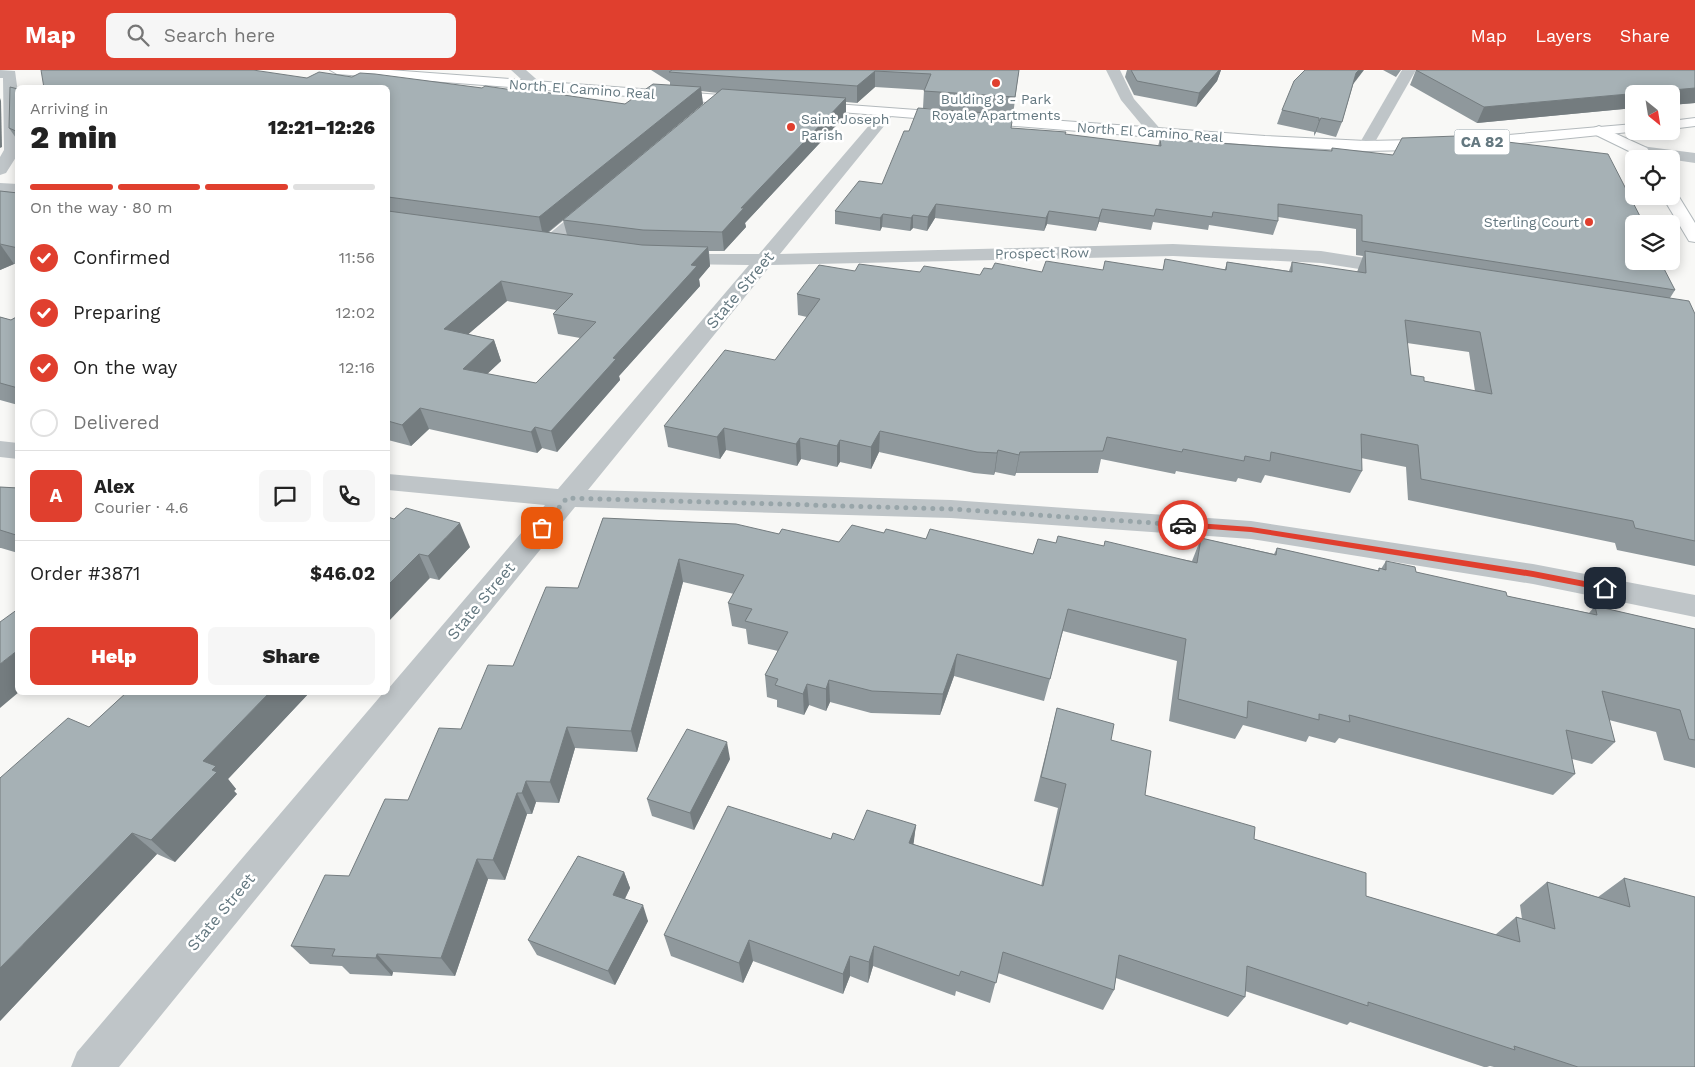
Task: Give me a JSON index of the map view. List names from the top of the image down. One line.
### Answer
{"streets":{"main road":["North El Camino Real","CA 82"],"street":["Prospect Row","State Street"]},"crossings":[["North El Camino Real","CA 82"],["North El Camino Real","State Street"],["Prospect Row","State Street"]],"places":["Bulding 3 - Park Royale Apartments","Saint Joseph Parish","Sterling Court"],"north":"bottom right","page":{"header":"Map","search":"Search here","nav":["Map","Layers","Share"],"heading":["2 min","Arriving in","12:21–12:26"],"panel":["Alex","Courier · 4.6","Order #3871","$46.02"],"bar":"On the way · 80 m","list":[["Confirmed","11:56"],["Preparing","12:02"],["On the way","12:16"],"Delivered"],"round":"A","buttons":["Help","Share"]}}
